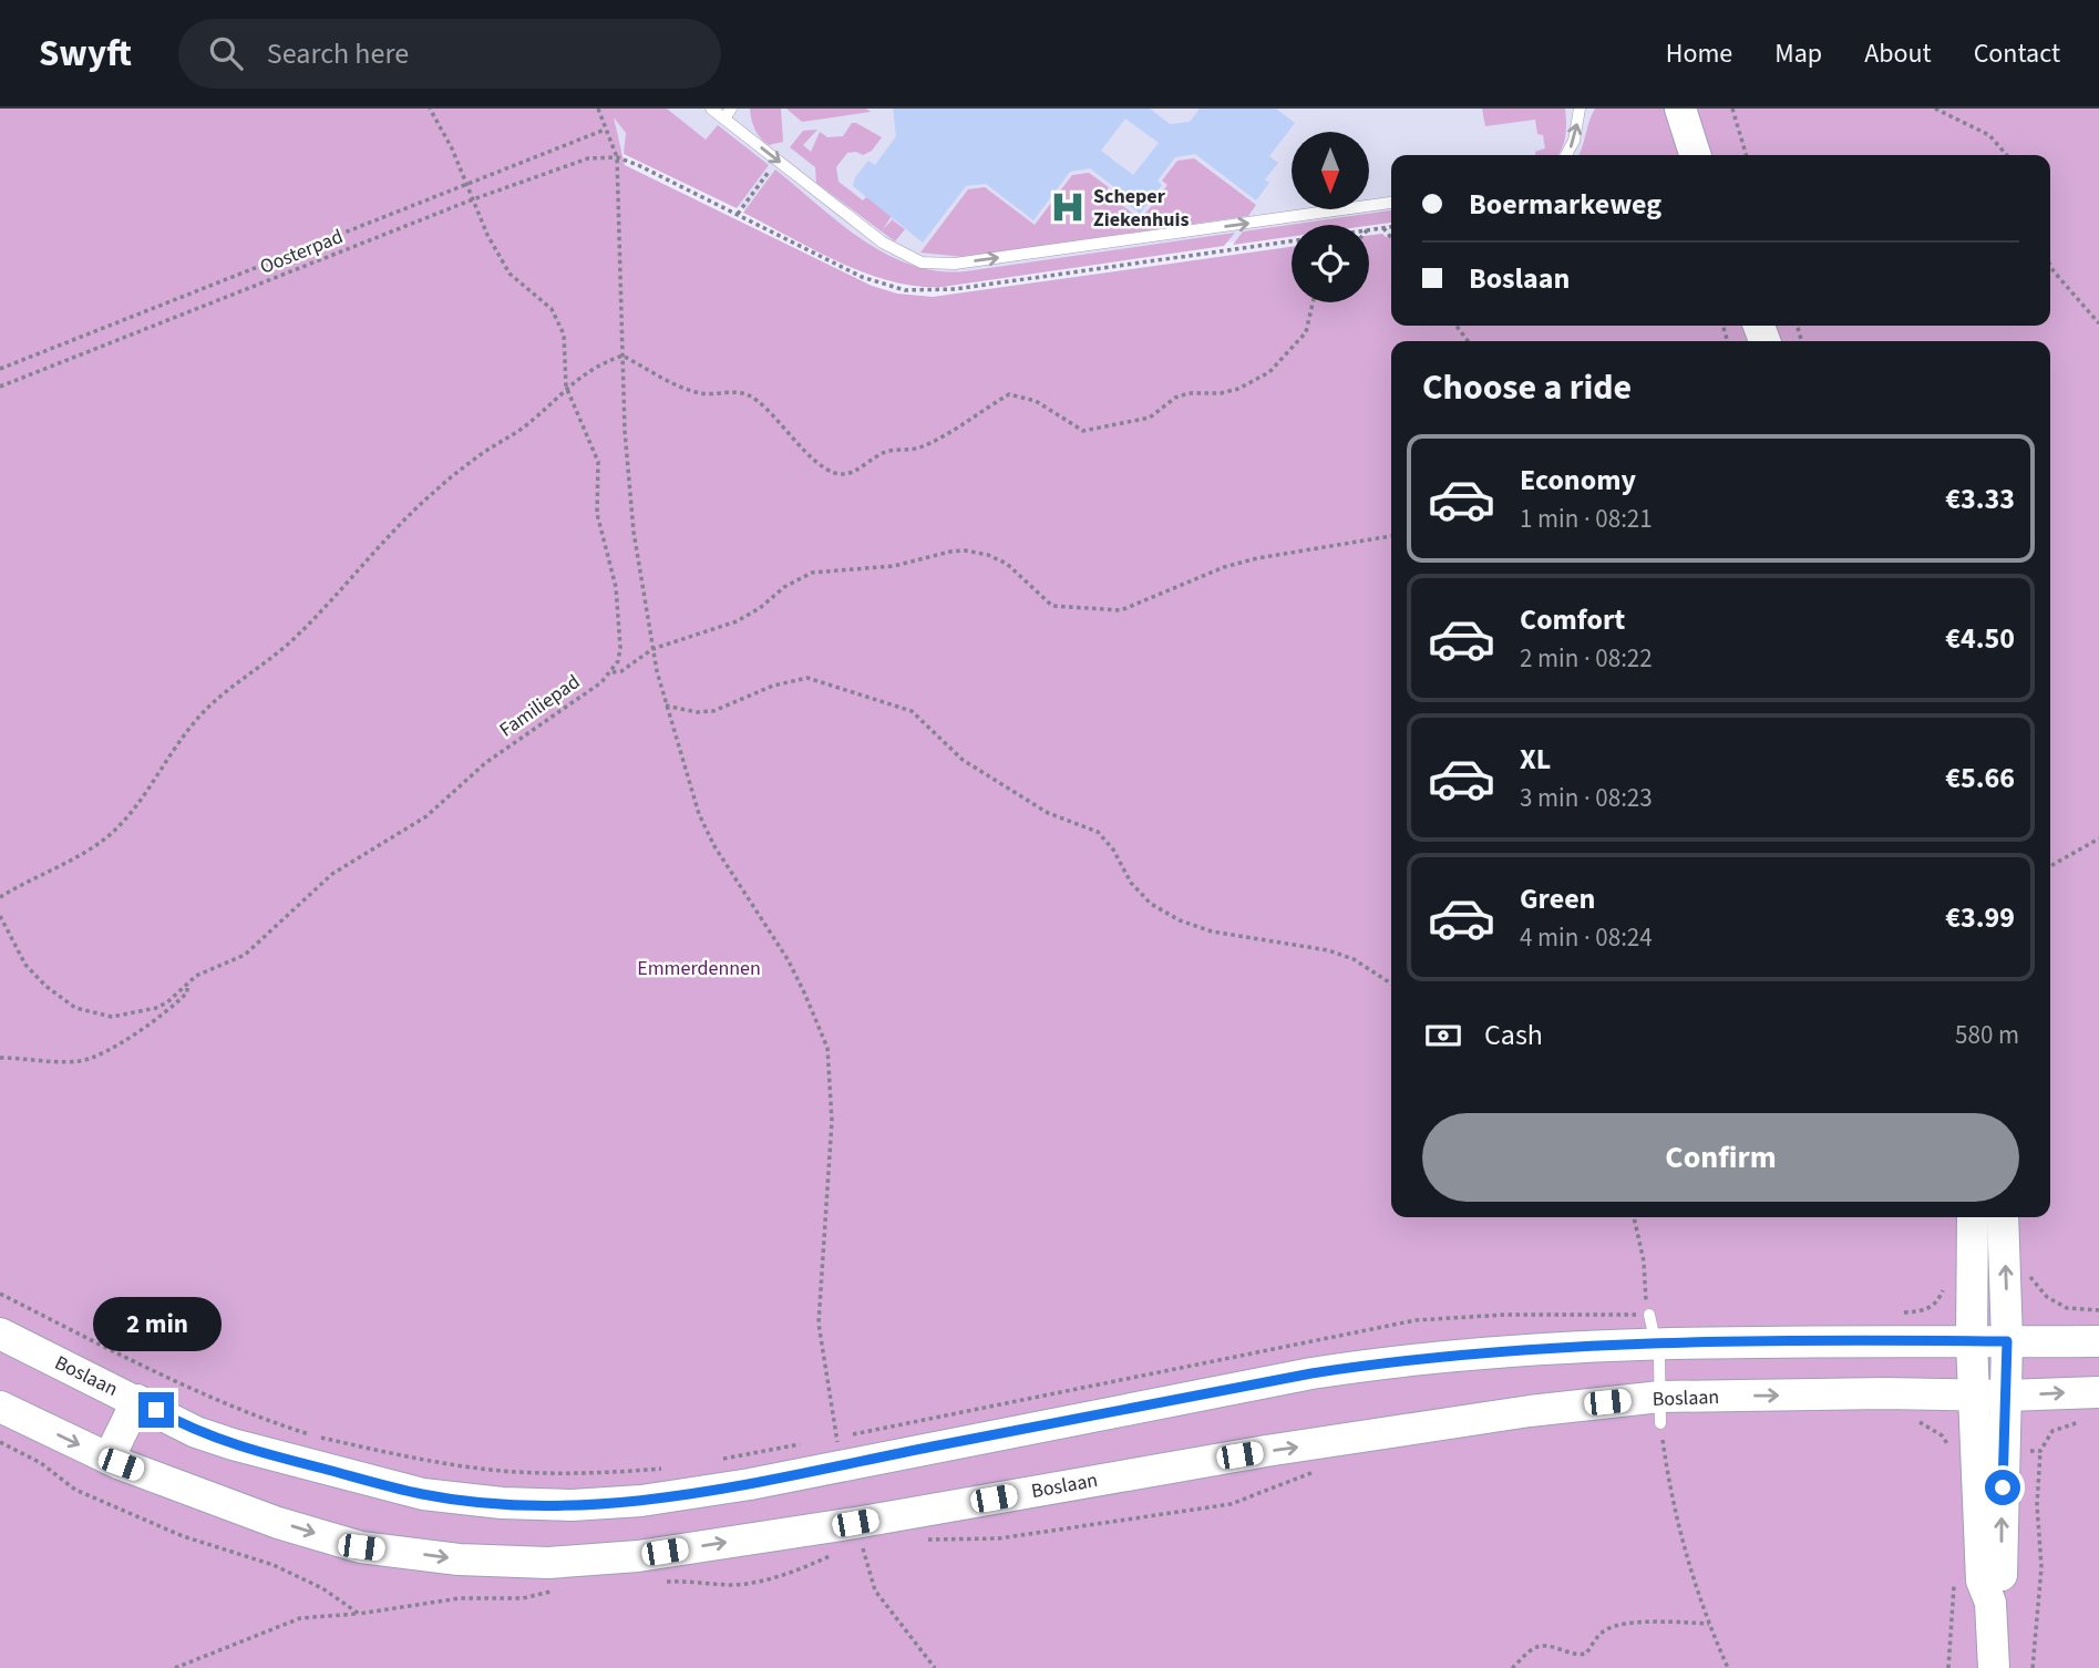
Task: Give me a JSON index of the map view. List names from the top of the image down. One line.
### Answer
{"streets":{"main road":["Boslaan"],"path":["Oosterpad","Familiepad"]},"parks":["Emmerdennen"],"places":{"hospital":["Scheper Ziekenhuis"]},"north":"bottom","page":{"header":"Swyft","search":"Search here","nav":["Home","Map","About","Contact"],"banner":["Boermarkeweg","Boslaan"],"heading":"Choose a ride","list":[{"name":"Economy","note":"1 min · 08:21","value":"€3.33"},{"name":"Comfort","note":"2 min · 08:22","value":"€4.50"},{"name":"XL","note":"3 min · 08:23","value":"€5.66"},{"name":"Green","note":"4 min · 08:24","value":"€3.99"}],"pay":["Cash","580 m"],"buttons":"Confirm","bubble":"2 min"}}
